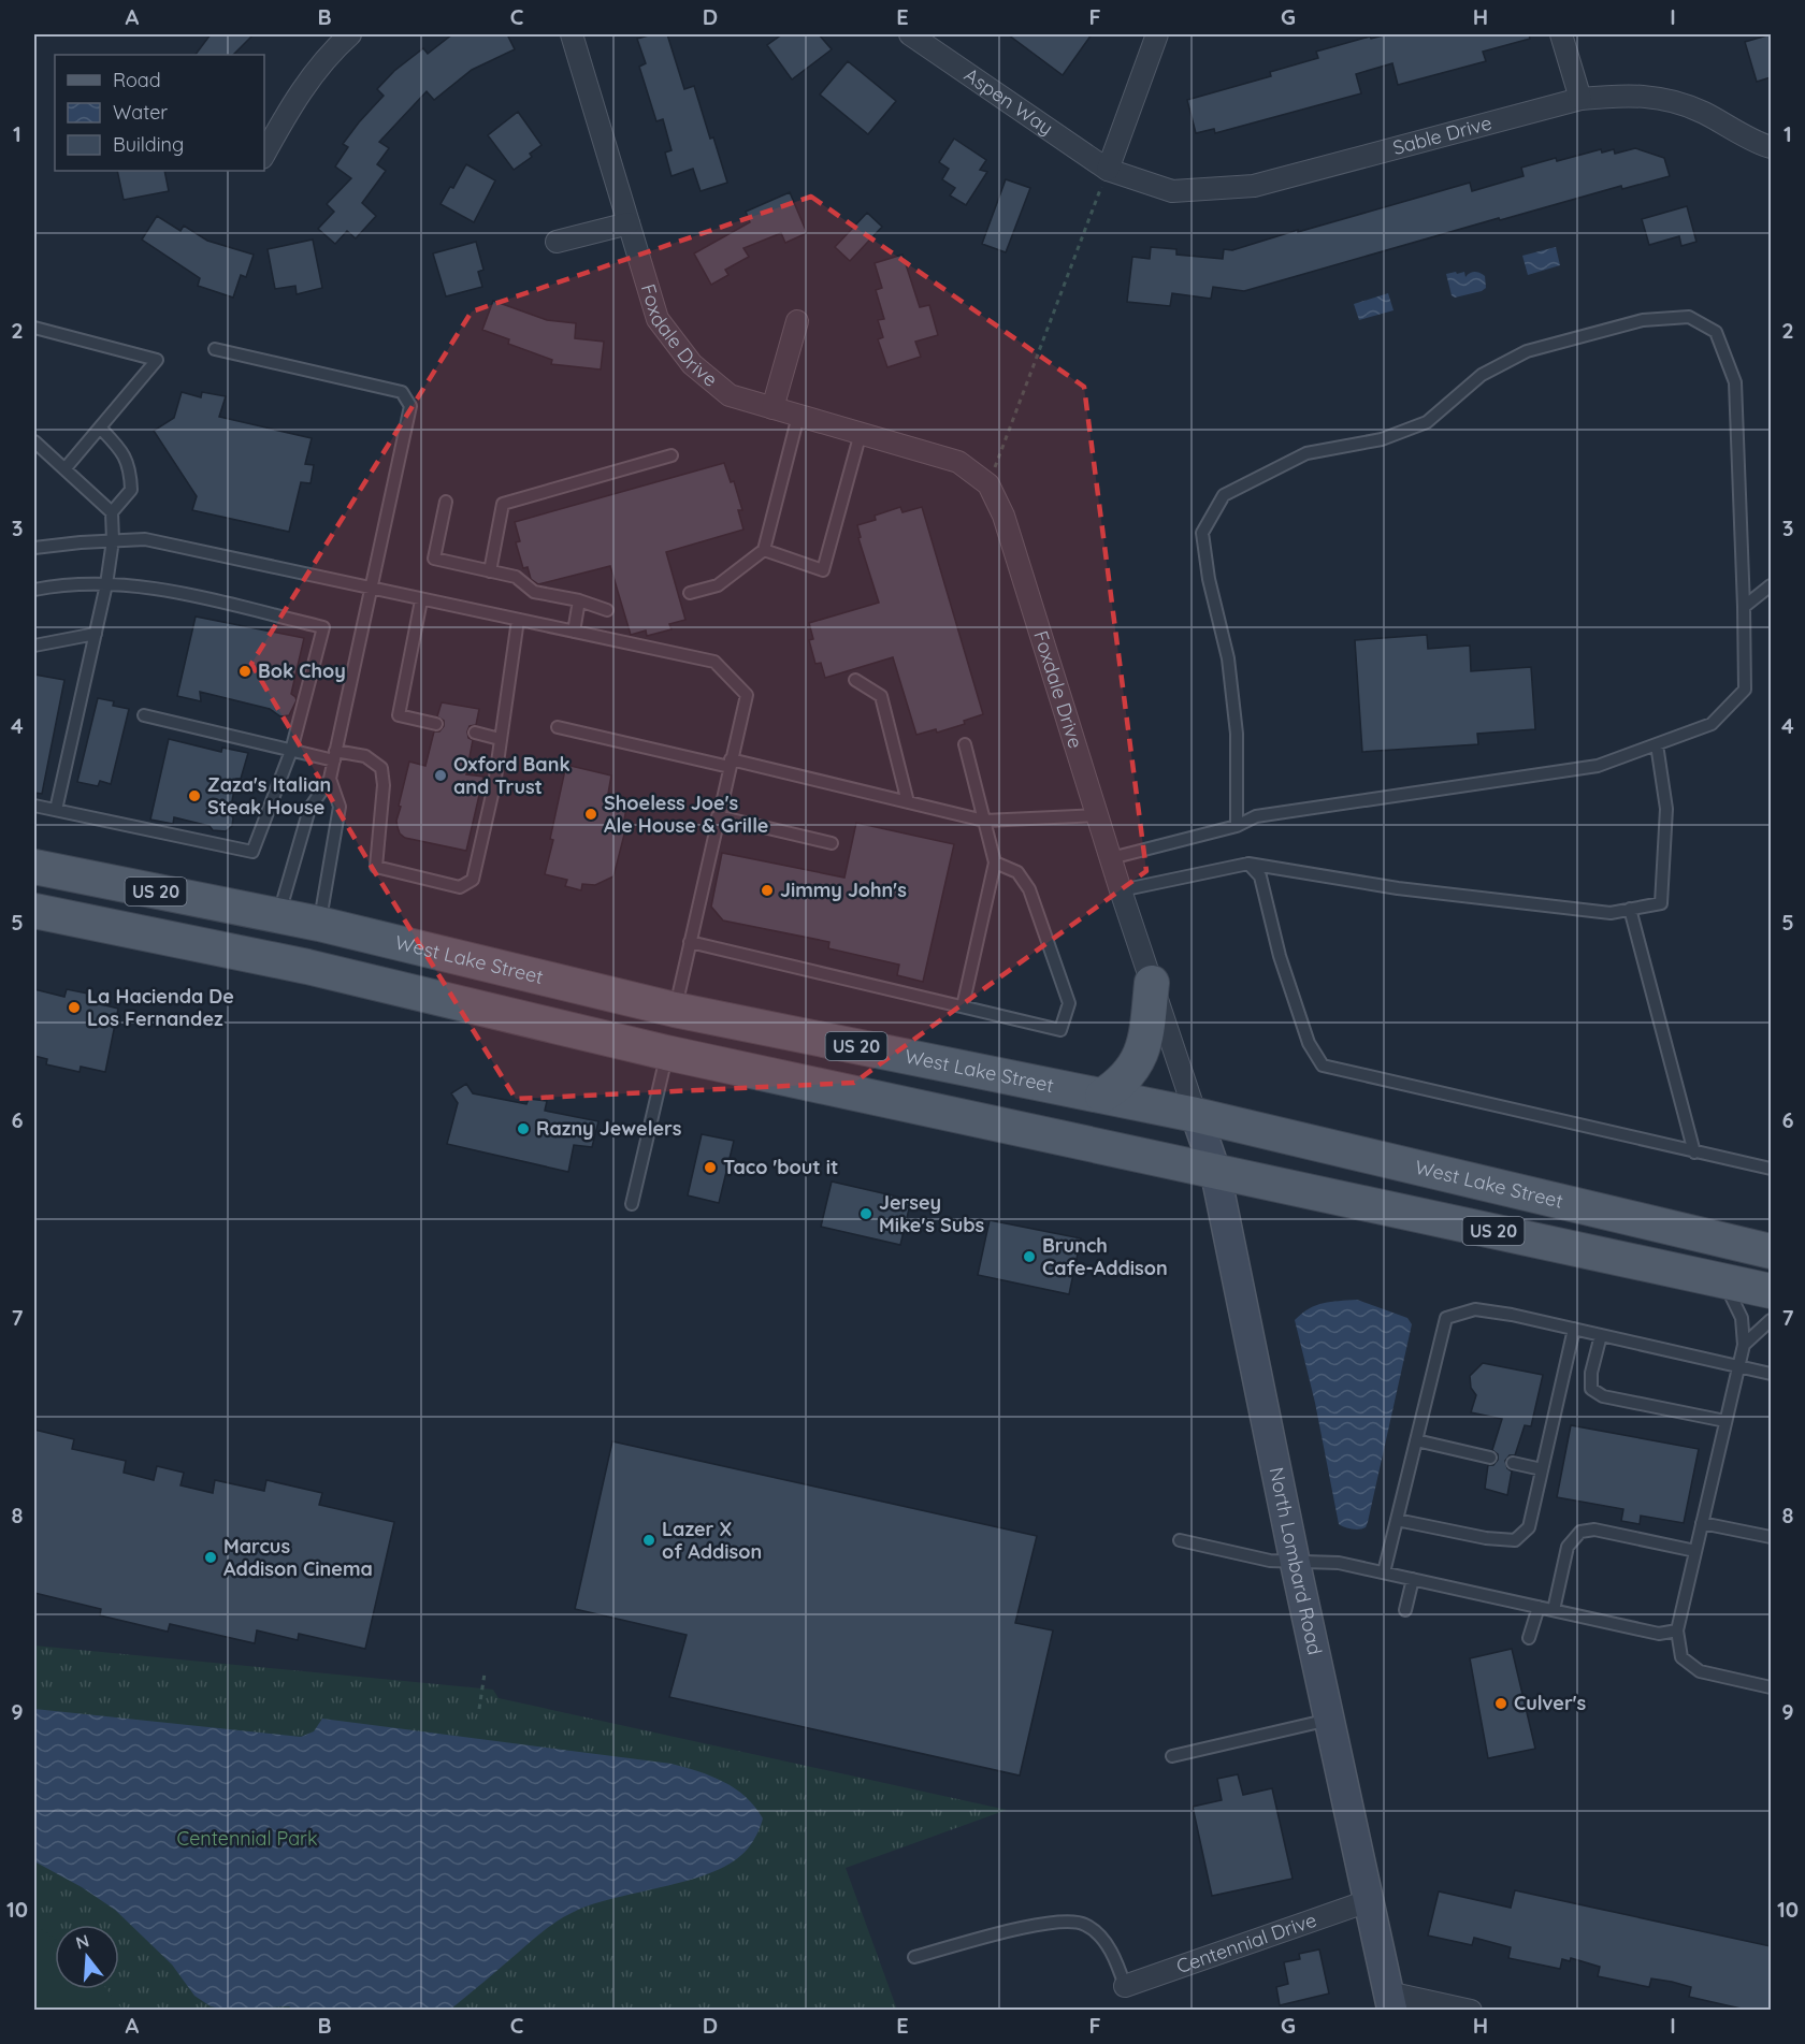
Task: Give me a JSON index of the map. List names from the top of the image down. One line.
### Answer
{"streets":{"main road":["US 20","West Lake Street"],"street":["Aspen Way","Sable Drive","Foxdale Drive","North Lombard Road","Centennial Drive"]},"crossings":[["Aspen Way","Sable Drive"],["Foxdale Drive","West Lake Street"],["Foxdale Drive","North Lombard Road"],["US 20","North Lombard Road"],["West Lake Street","North Lombard Road"],["North Lombard Road","Centennial Drive"]],"parks":["Centennial Park"],"places":["Bok Choy","Oxford Bank and Trust","Zaza's Italian Steak House","Shoeless Joe's Ale House & Grille","Jimmy John's","La Hacienda De Los Fernandez","Razny Jewelers","Taco 'bout it","Jersey Mike's Subs","Brunch Cafe-Addison","Lazer X of Addison","Marcus Addison Cinema","Culver's"],"legend":["Road","Water","Building"],"north":"top","grid":{"columns":["A","B","C","D","E","F","G","H","I"],"rows":["1","2","3","4","5","6","7","8","9","10"]}}
